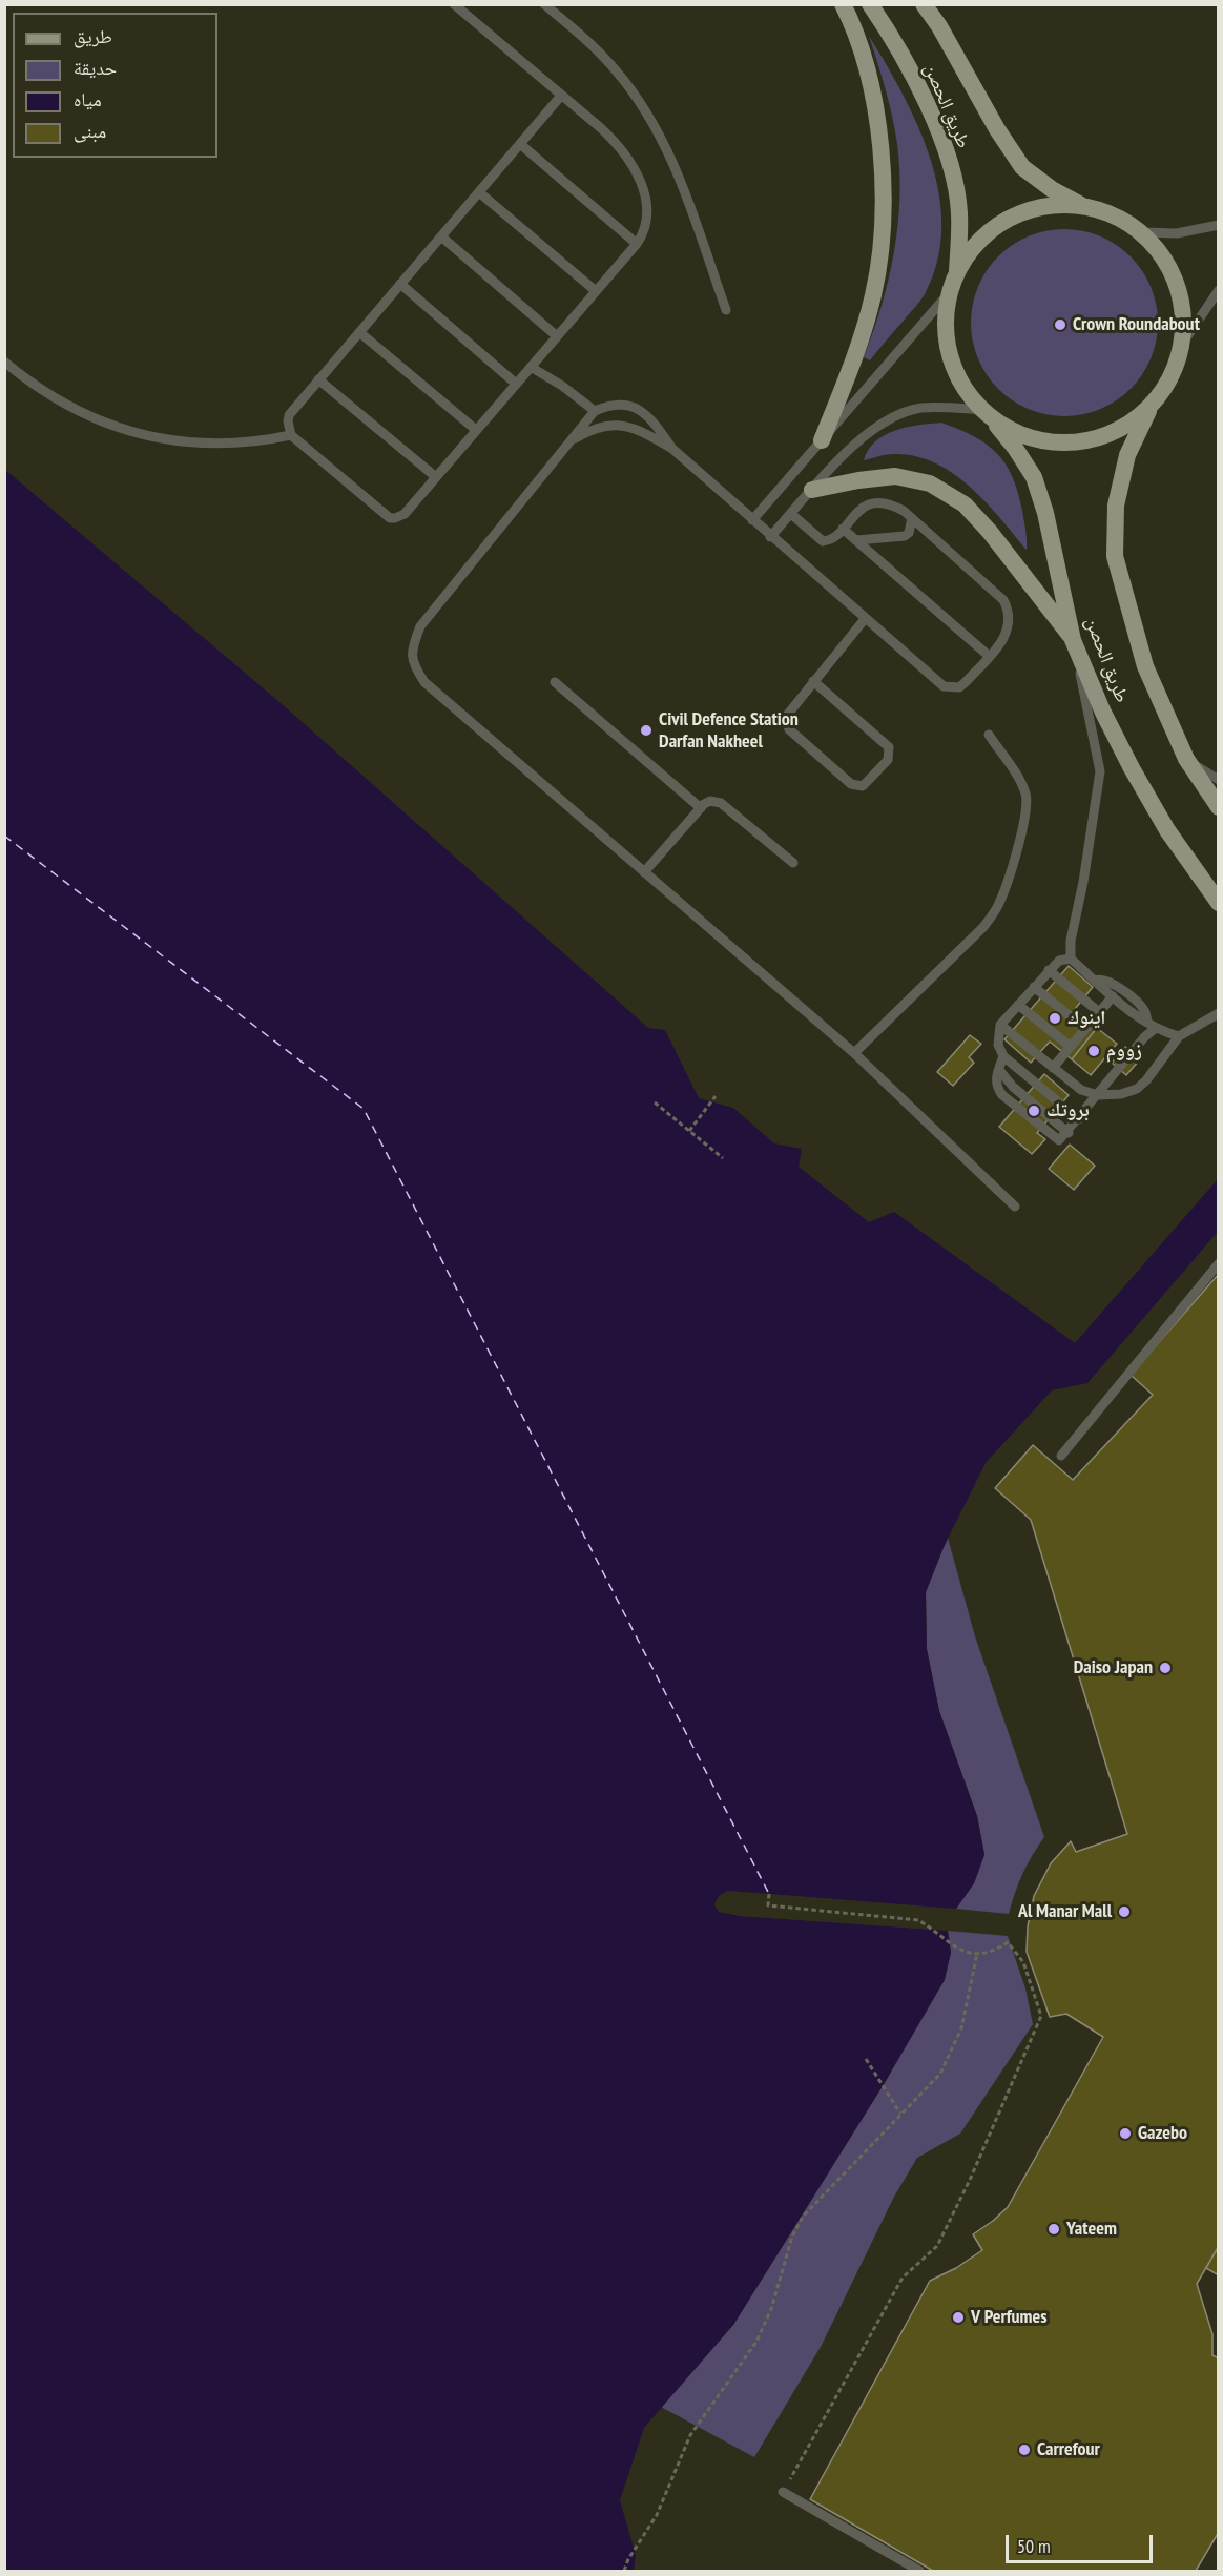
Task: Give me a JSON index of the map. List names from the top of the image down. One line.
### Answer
{"streets":{"main road":["طريق الحصن"]},"places":["Crown Roundabout","Civil Defence Station Darfan Nakheel","اينوك","زووم","بروتك","Daiso Japan","Al Manar Mall","Gazebo","Yateem","V Perfumes","Carrefour"],"legend":["طريق","حديقة","مياه","مبنى"],"scale_bar":"50 m"}
